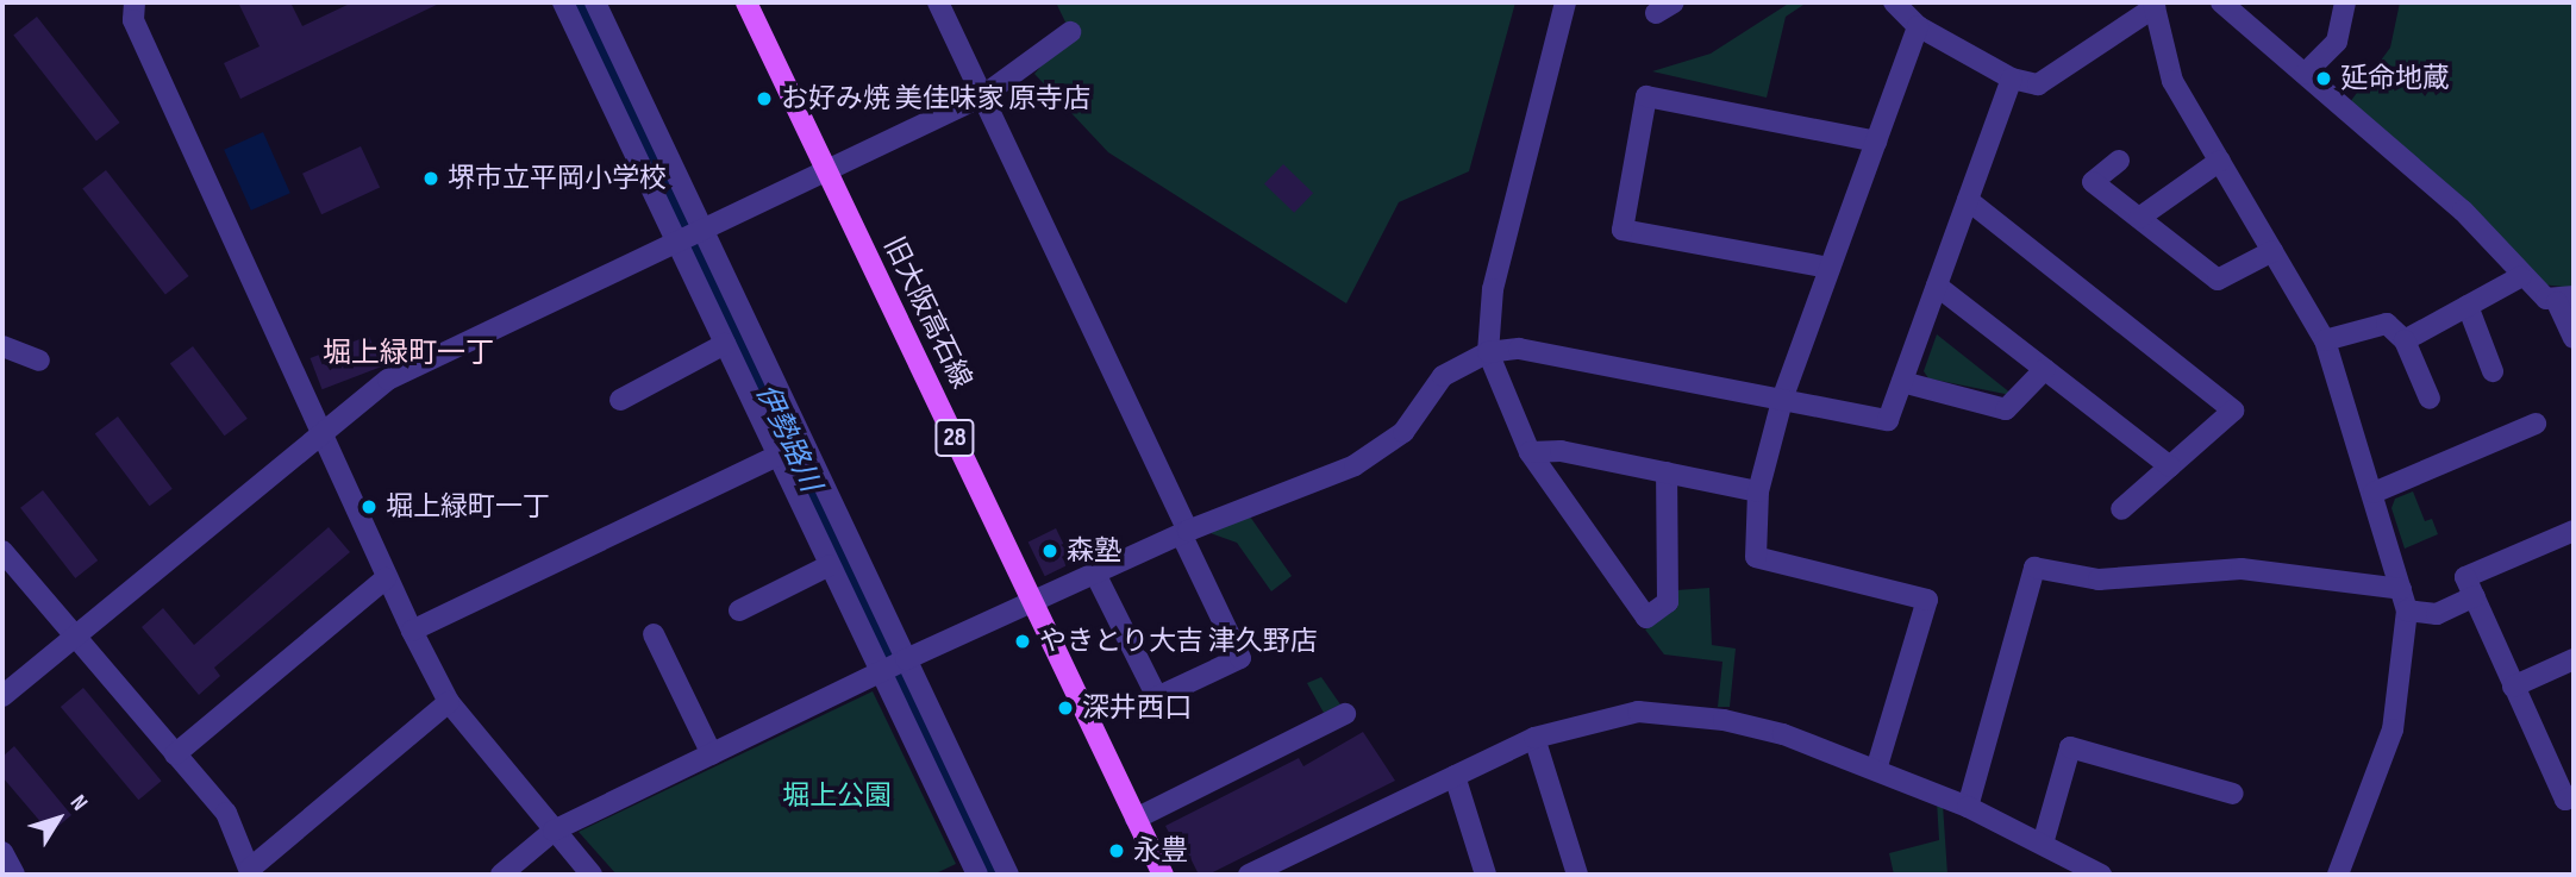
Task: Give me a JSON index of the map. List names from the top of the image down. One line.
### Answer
{"streets":{"main road":["旧大阪高石線","28"]},"districts":["堀上緑町一丁"],"water":["伊勢路川"],"parks":["堀上公園"],"places":["延命地蔵","お好み焼 美佳味家 原寺店","堺市立平岡小学校","堀上緑町一丁","森塾","やきとり大吉 津久野店","深井西口","永豊"],"north":"top right"}
